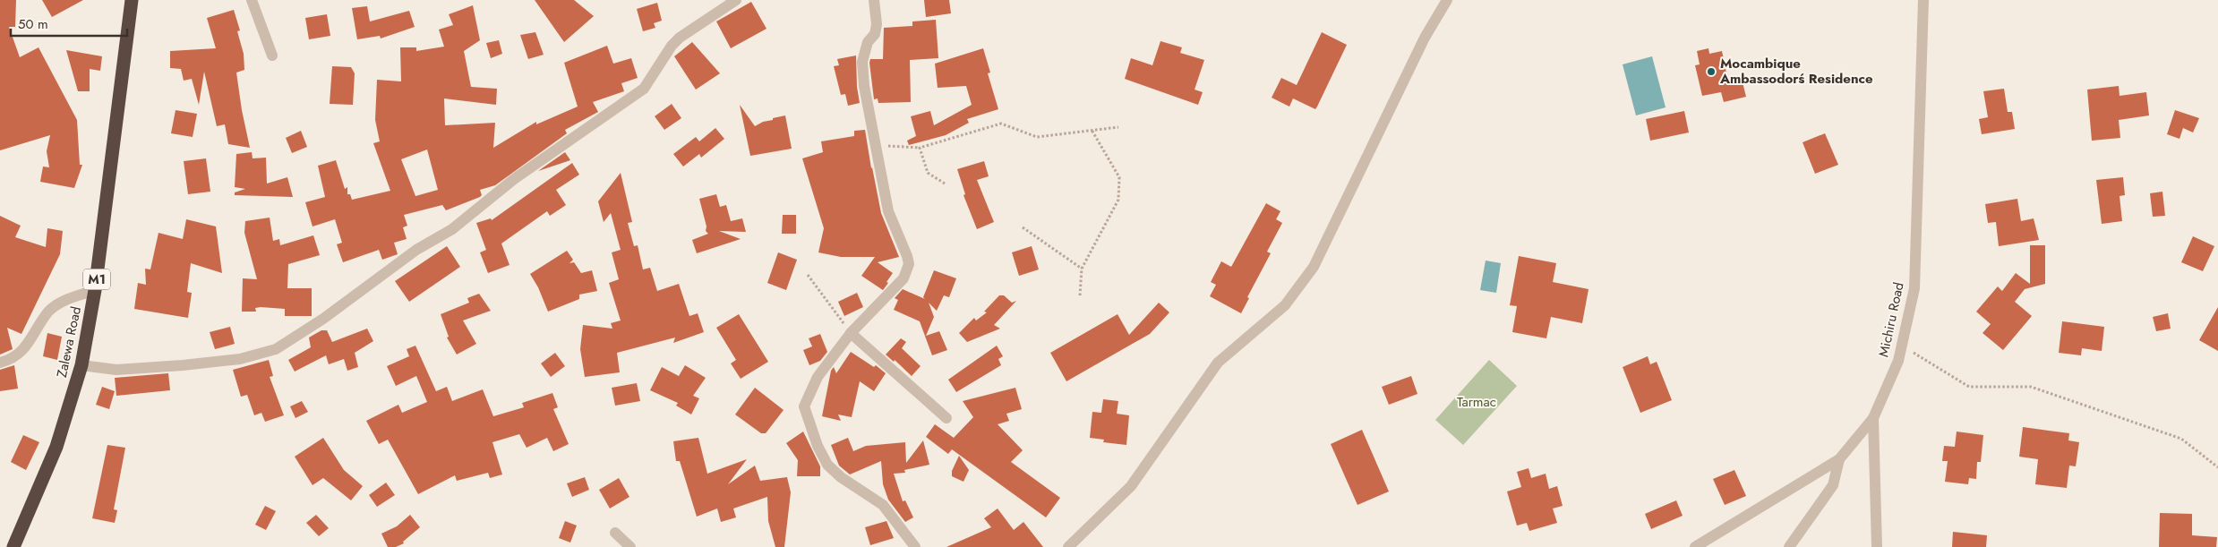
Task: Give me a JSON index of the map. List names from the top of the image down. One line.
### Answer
{"streets":{"highway":["M1","Zalewa Road"],"street":["Michiru Road"]},"parks":["Tarmac"],"places":["Mocambique Ambassodorś Residence"],"scale_bar":"50 m"}
